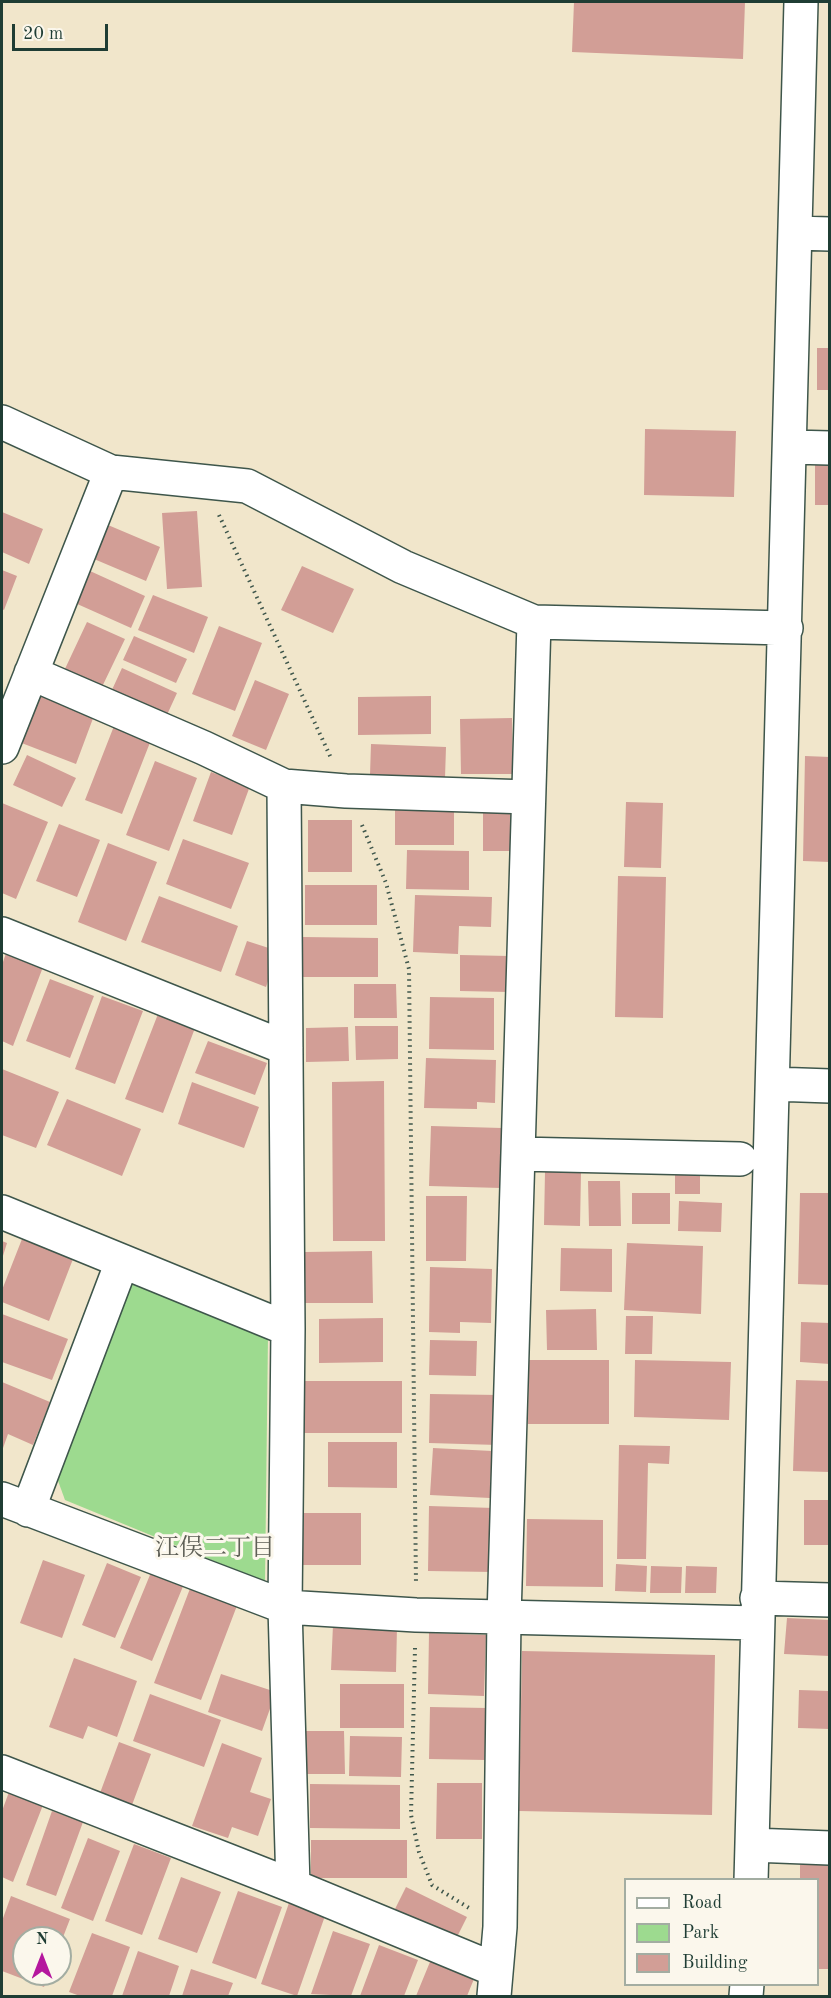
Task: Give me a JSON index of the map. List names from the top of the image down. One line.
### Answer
{"districts":["江俣二丁目"],"legend":["Road","Park","Building"],"scale_bar":"20 m","north":"top"}
